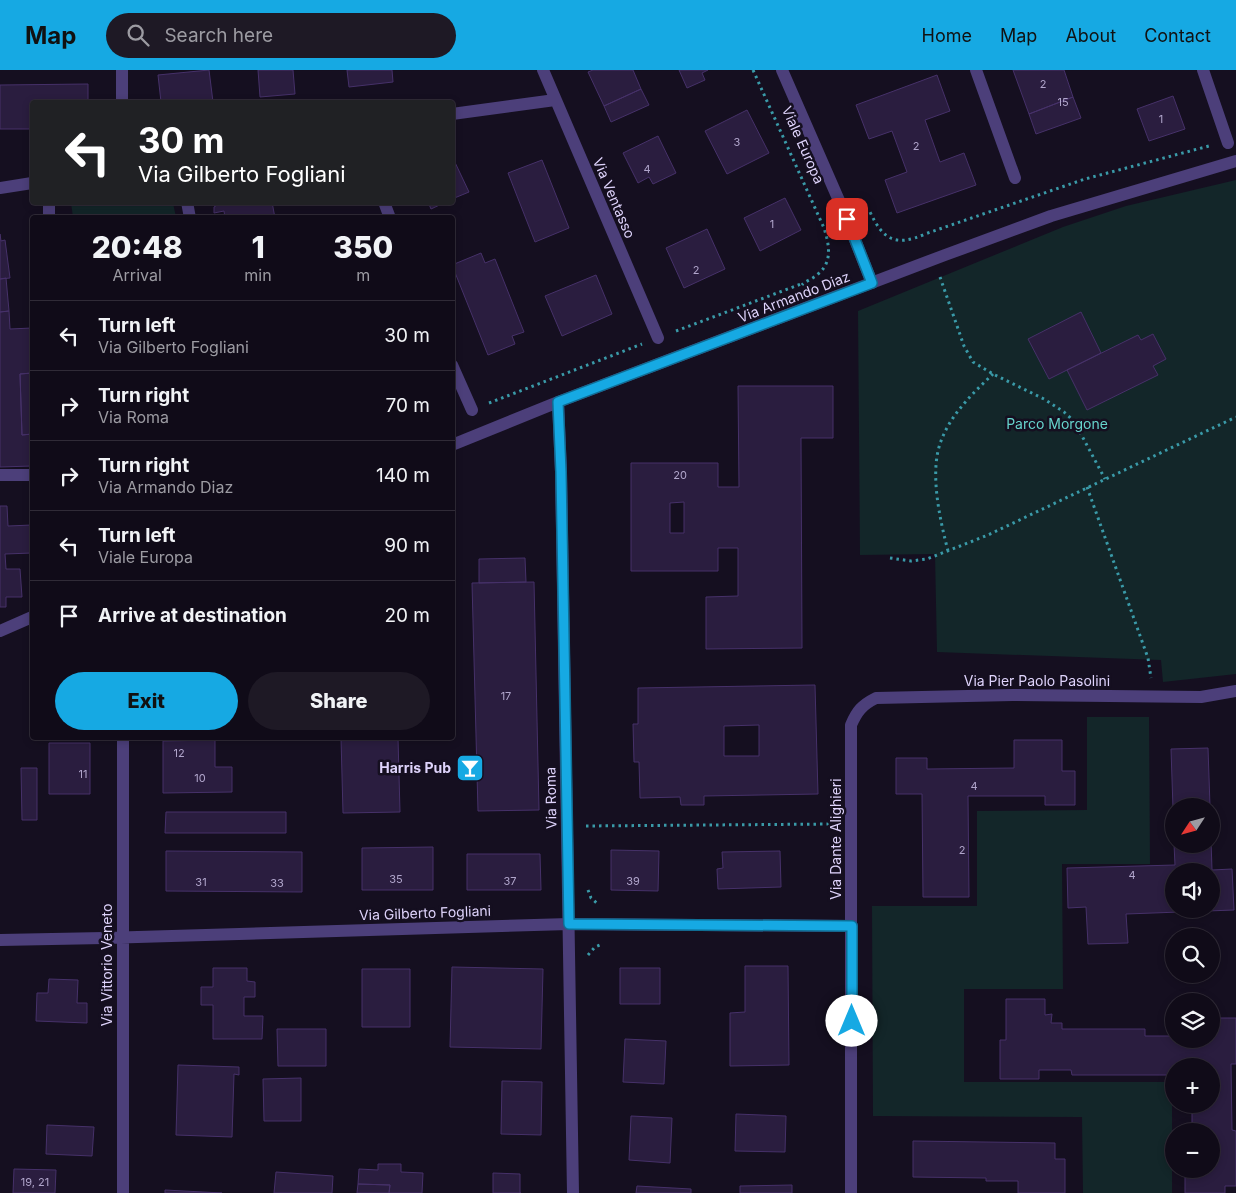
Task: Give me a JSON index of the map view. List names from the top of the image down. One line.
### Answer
{"streets":{"street":["Viale Europa","Via Ventasso","Via Armando Diaz","Via Pier Paolo Pasolini","Via Roma","Via Dante Alighieri","Via Gilberto Fogliani","Via Vittorio Veneto"]},"crossings":[["Viale Europa","Via Ventasso"],["Viale Europa","Via Armando Diaz"],["Via Armando Diaz","Via Roma"],["Via Pier Paolo Pasolini","Via Dante Alighieri"],["Via Roma","Via Gilberto Fogliani"],["Via Dante Alighieri","Via Gilberto Fogliani"],["Via Gilberto Fogliani","Via Vittorio Veneto"]],"parks":["Parco Morgone"],"places":{"bar":["Harris Pub"]},"house_numbers":["2","15","1","3","2","4","1","2","20","17","12","11","10","4","2","4","35","37","39","31","33","19, 21"],"north":"bottom left","page":{"header":"Map","search":"Search here","nav":["Home","Map","About","Contact"],"turn":["30 m","Via Gilberto Fogliani"],"eta":["20:48","Arrival","1","min","350","m"],"list":[{"name":"Turn left","note":"Via Gilberto Fogliani","value":"30 m"},{"name":"Turn right","note":"Via Roma","value":"70 m"},{"name":"Turn right","note":"Via Armando Diaz","value":"140 m"},{"name":"Turn left","note":"Viale Europa","value":"90 m"},{"name":"Arrive at destination","value":"20 m"}],"buttons":["Exit","Share"],"map_buttons":["+","−"]}}
